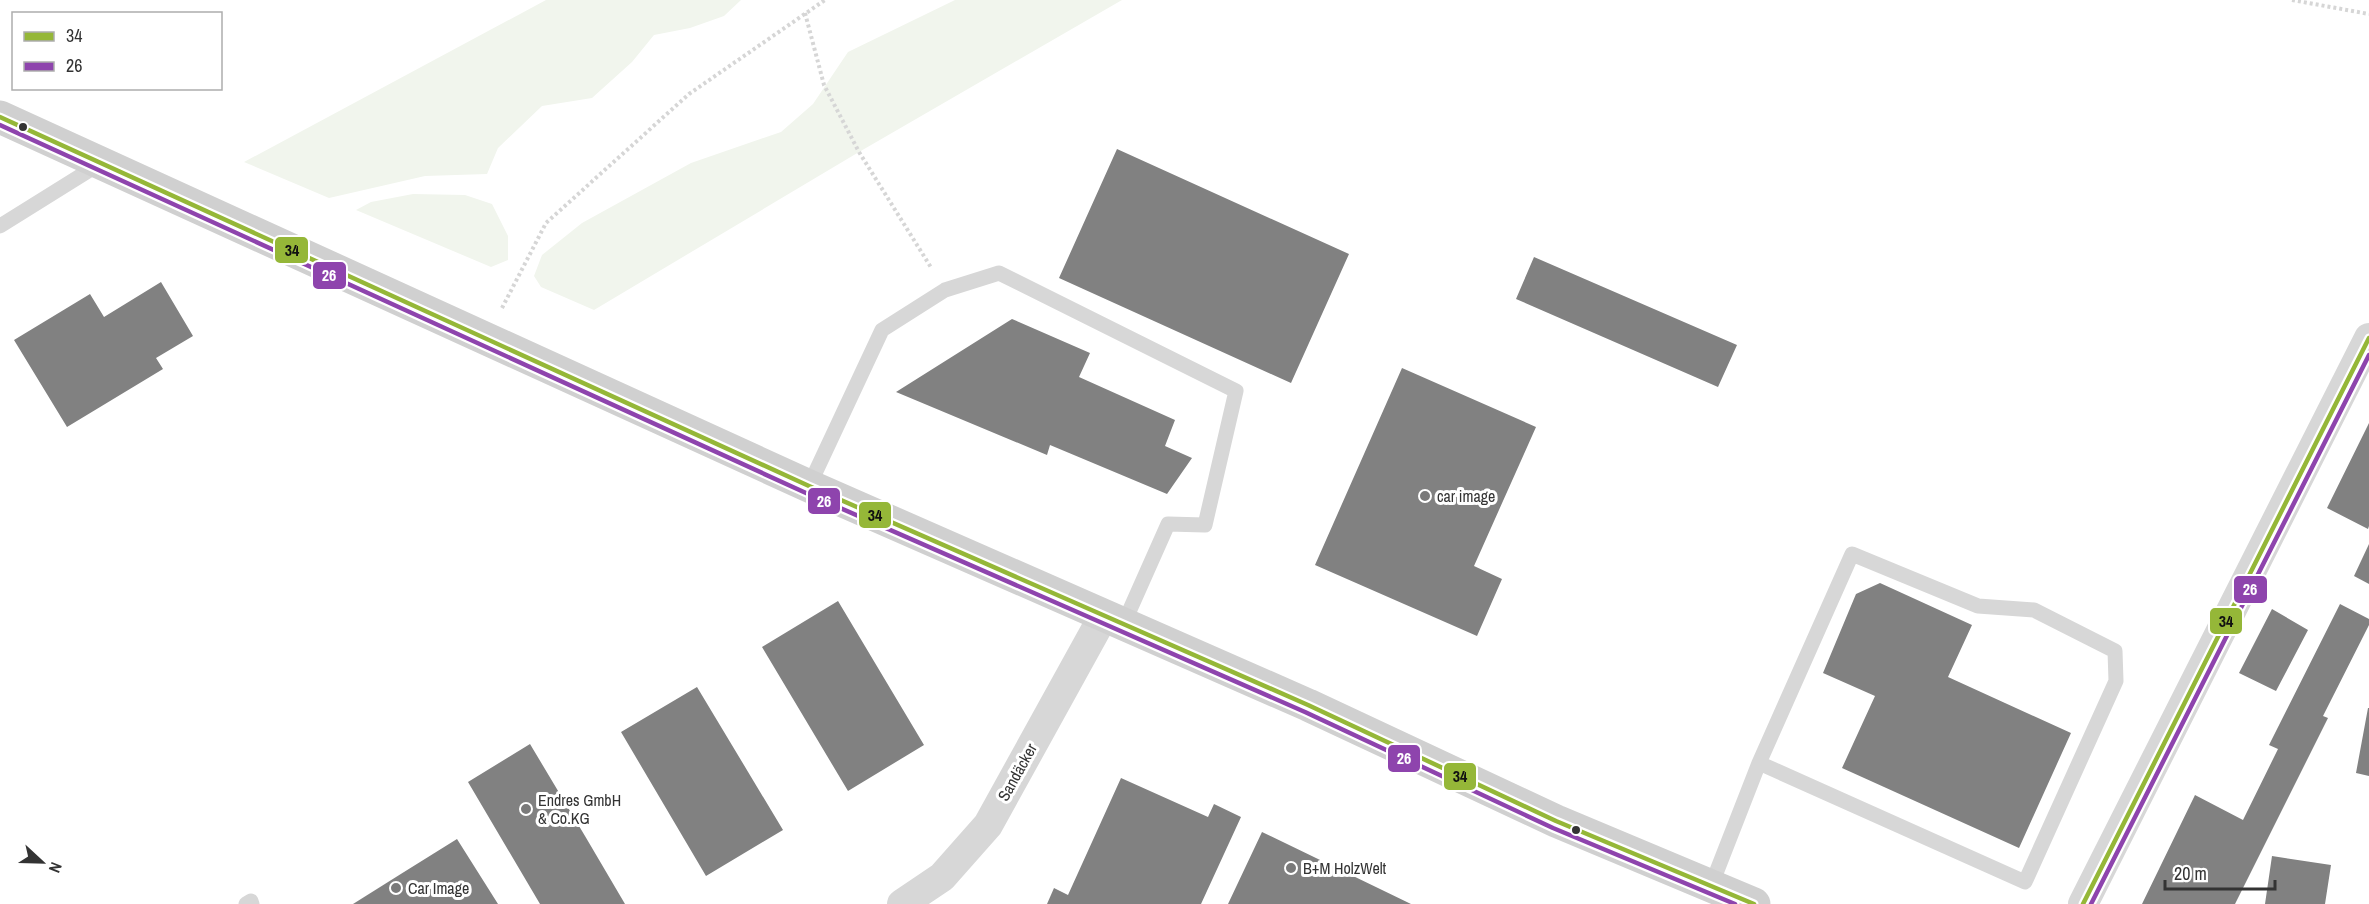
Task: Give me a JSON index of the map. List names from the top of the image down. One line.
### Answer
{"streets":{"street":["Sandäcker"]},"places":["car image","Endres GmbH & Co.KG","B+M HolzWelt","Car Image"],"lines":["transit line 34","transit line 26"],"legend":["34","26"],"scale_bar":"20 m","north":"right"}
